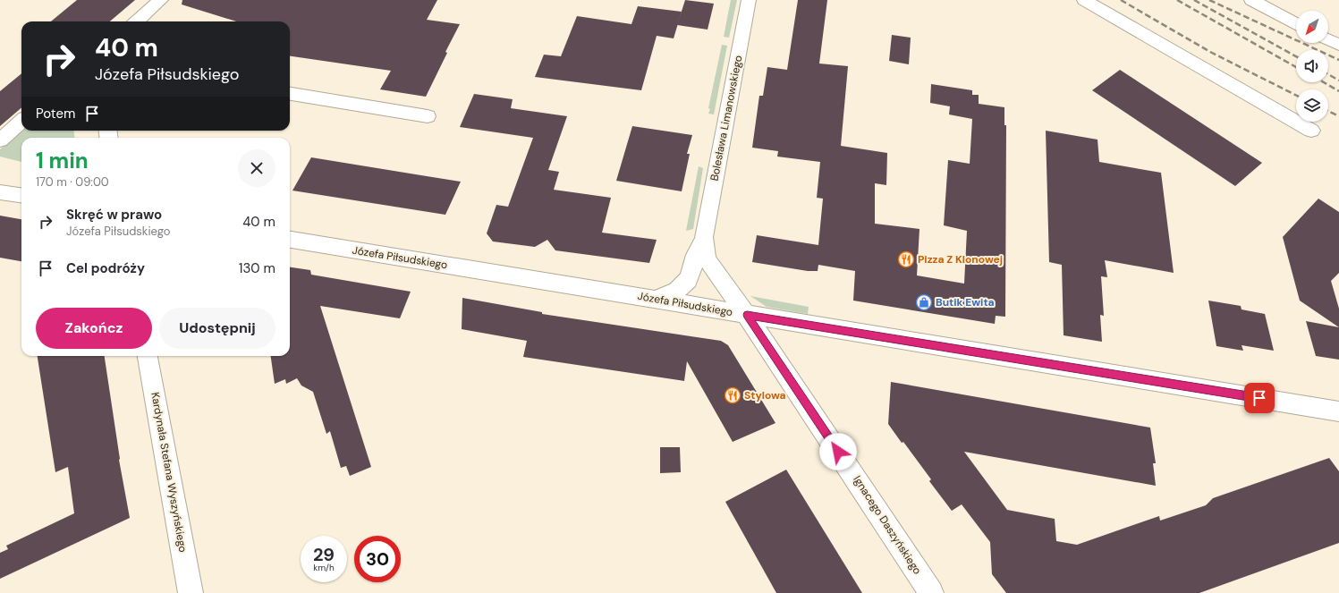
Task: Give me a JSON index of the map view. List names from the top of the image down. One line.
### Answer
{"streets":{"street":["Bolesława Limanowskiego","Józefa Piłsudskiego","Kardynała Stefana Wyszyńskiego","Ignacego Daszyńskiego"]},"crossings":[["Bolesława Limanowskiego","Józefa Piłsudskiego"],["Bolesława Limanowskiego","Ignacego Daszyńskiego"],["Józefa Piłsudskiego","Ignacego Daszyńskiego"]],"places":{"restaurant":["Pizza Z Klonowej","Stylowa"],"shop":["Butik Ewita"]},"north":"bottom left","page":{"turn":["40 m","Józefa Piłsudskiego"],"then":"Potem","heading":["1 min","170 m · 09:00"],"list":[{"name":"Skręć w prawo","note":"Józefa Piłsudskiego","value":"40 m"},{"name":"Cel podróży","value":"130 m"}],"buttons":["Zakończ","Udostępnij"],"speed":"29 km/h","limit":"30"}}
